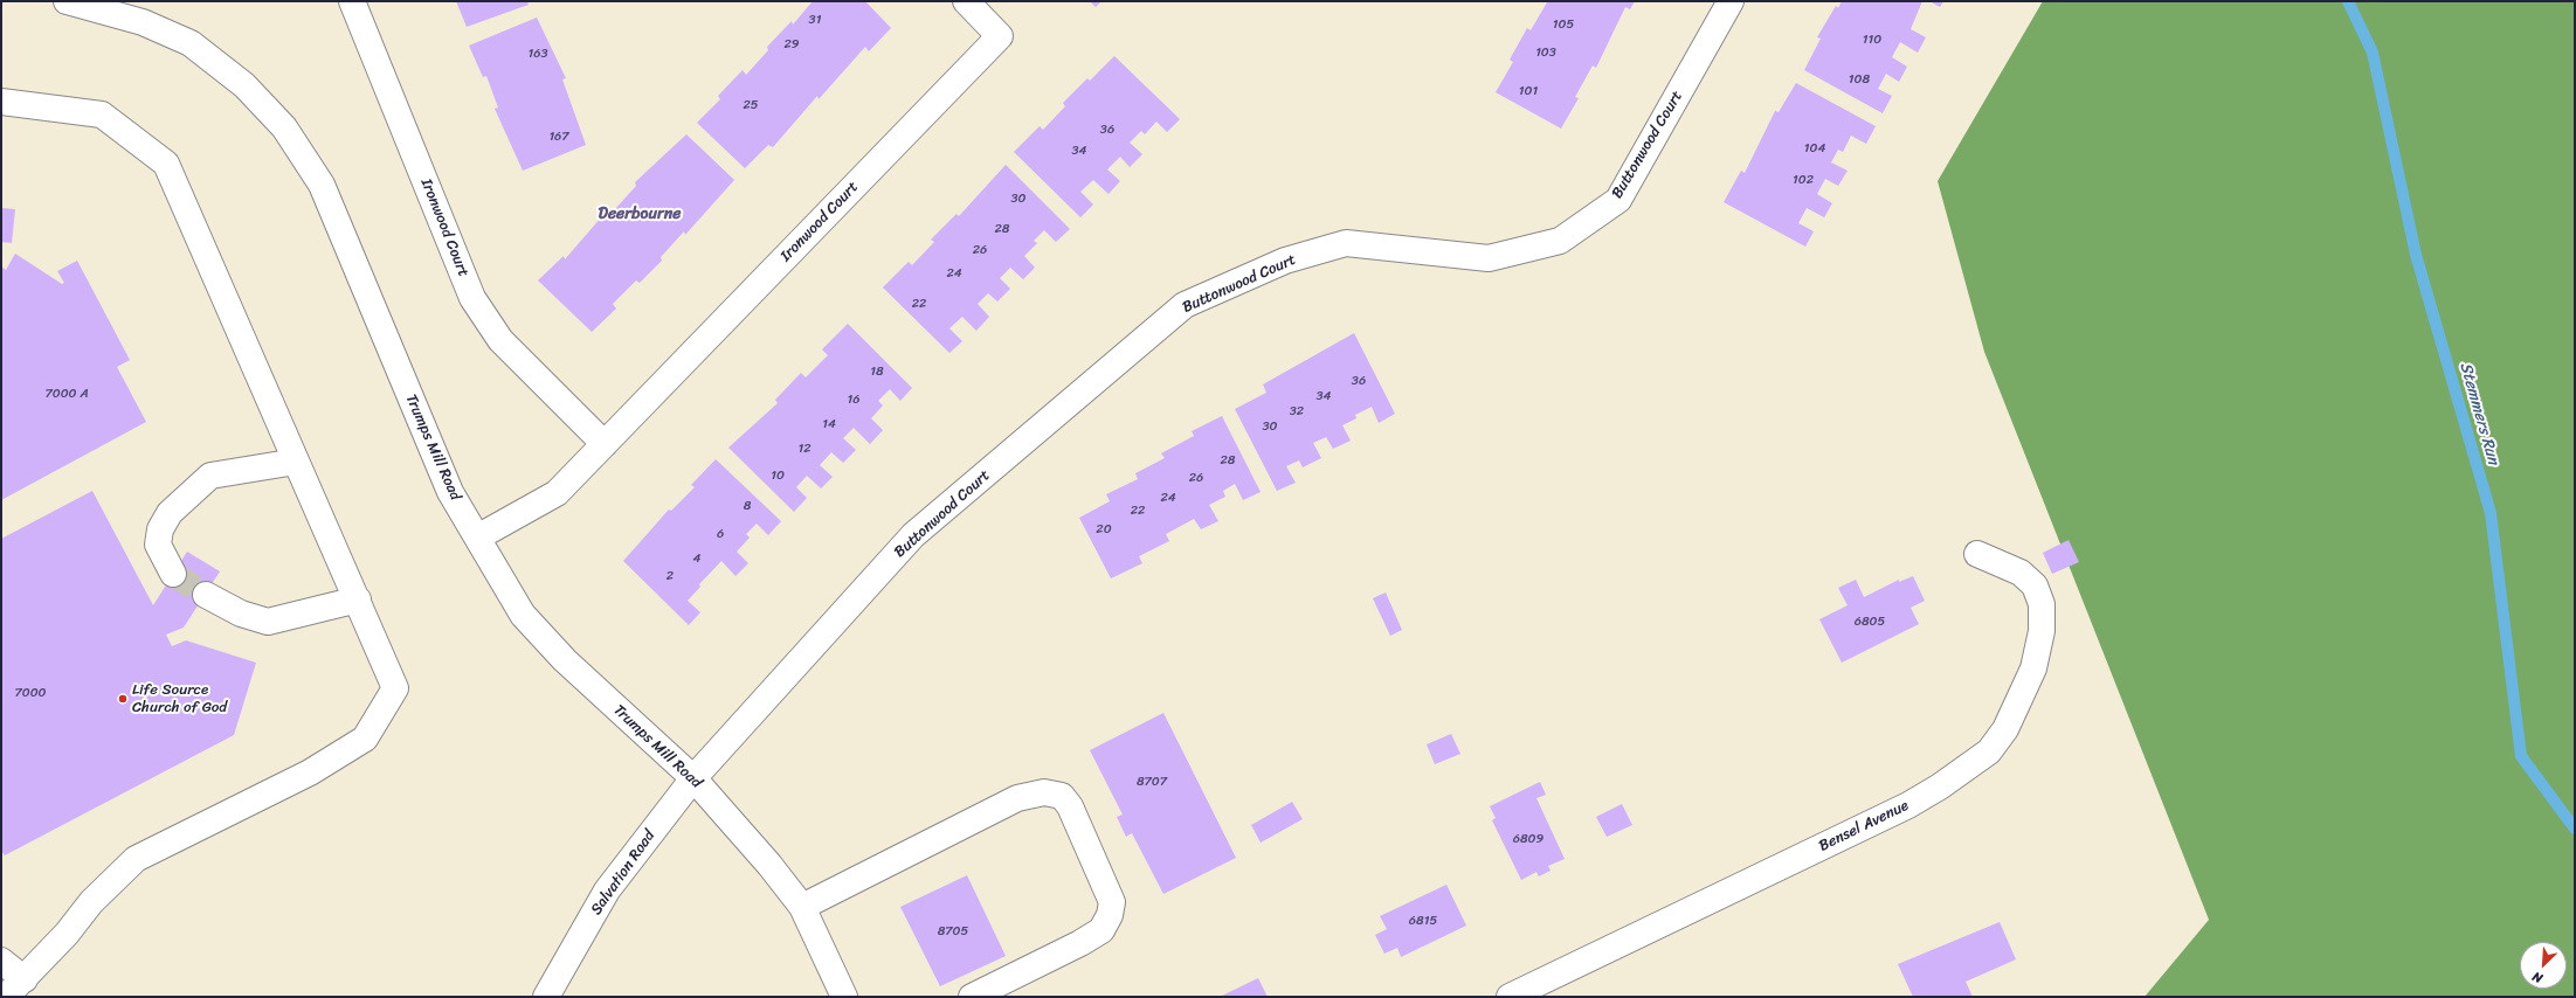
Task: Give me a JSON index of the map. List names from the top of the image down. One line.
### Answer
{"streets":{"street":["Buttonwood Court","Ironwood Court","Trumps Mill Road","Bensel Avenue","Salvation Road"]},"crossings":[["Buttonwood Court","Trumps Mill Road"],["Buttonwood Court","Salvation Road"],["Ironwood Court","Trumps Mill Road"],["Trumps Mill Road","Salvation Road"]],"districts":["Deerbourne"],"water":["Stemmers Run"],"places":["Life Source Church of God"],"house_numbers":["31","105","110","29","103","163","108","101","25","36","167","104","34","102","30","28","26","24","22","18","36","7000 A","34","16","32","14","30","12","28","10","26","24","8","22","20","6","4","2","6805","7000","8707","6809","6815","8705"],"north":"bottom left"}
